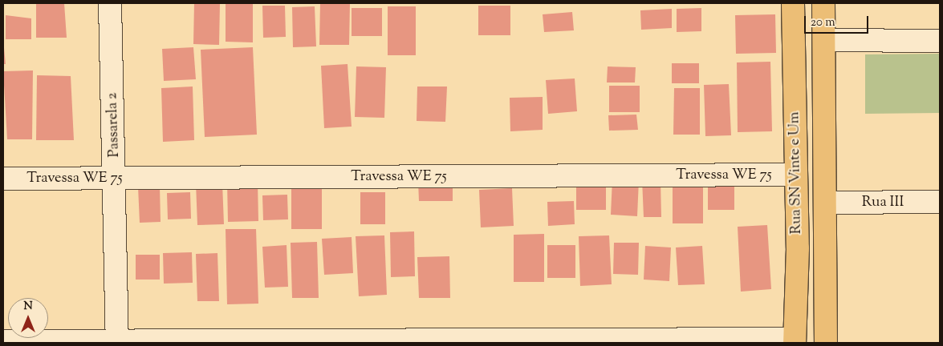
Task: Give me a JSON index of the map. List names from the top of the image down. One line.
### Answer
{"streets":{"main road":["Rua SN Vinte e Um"],"street":["Passarela 2","Travessa WE 75","Rua III"]},"crossings":[["Passarela 2","Travessa WE 75"],["Rua SN Vinte e Um","Travessa WE 75"],["Rua SN Vinte e Um","Rua III"]],"scale_bar":"20 m","north":"top"}
